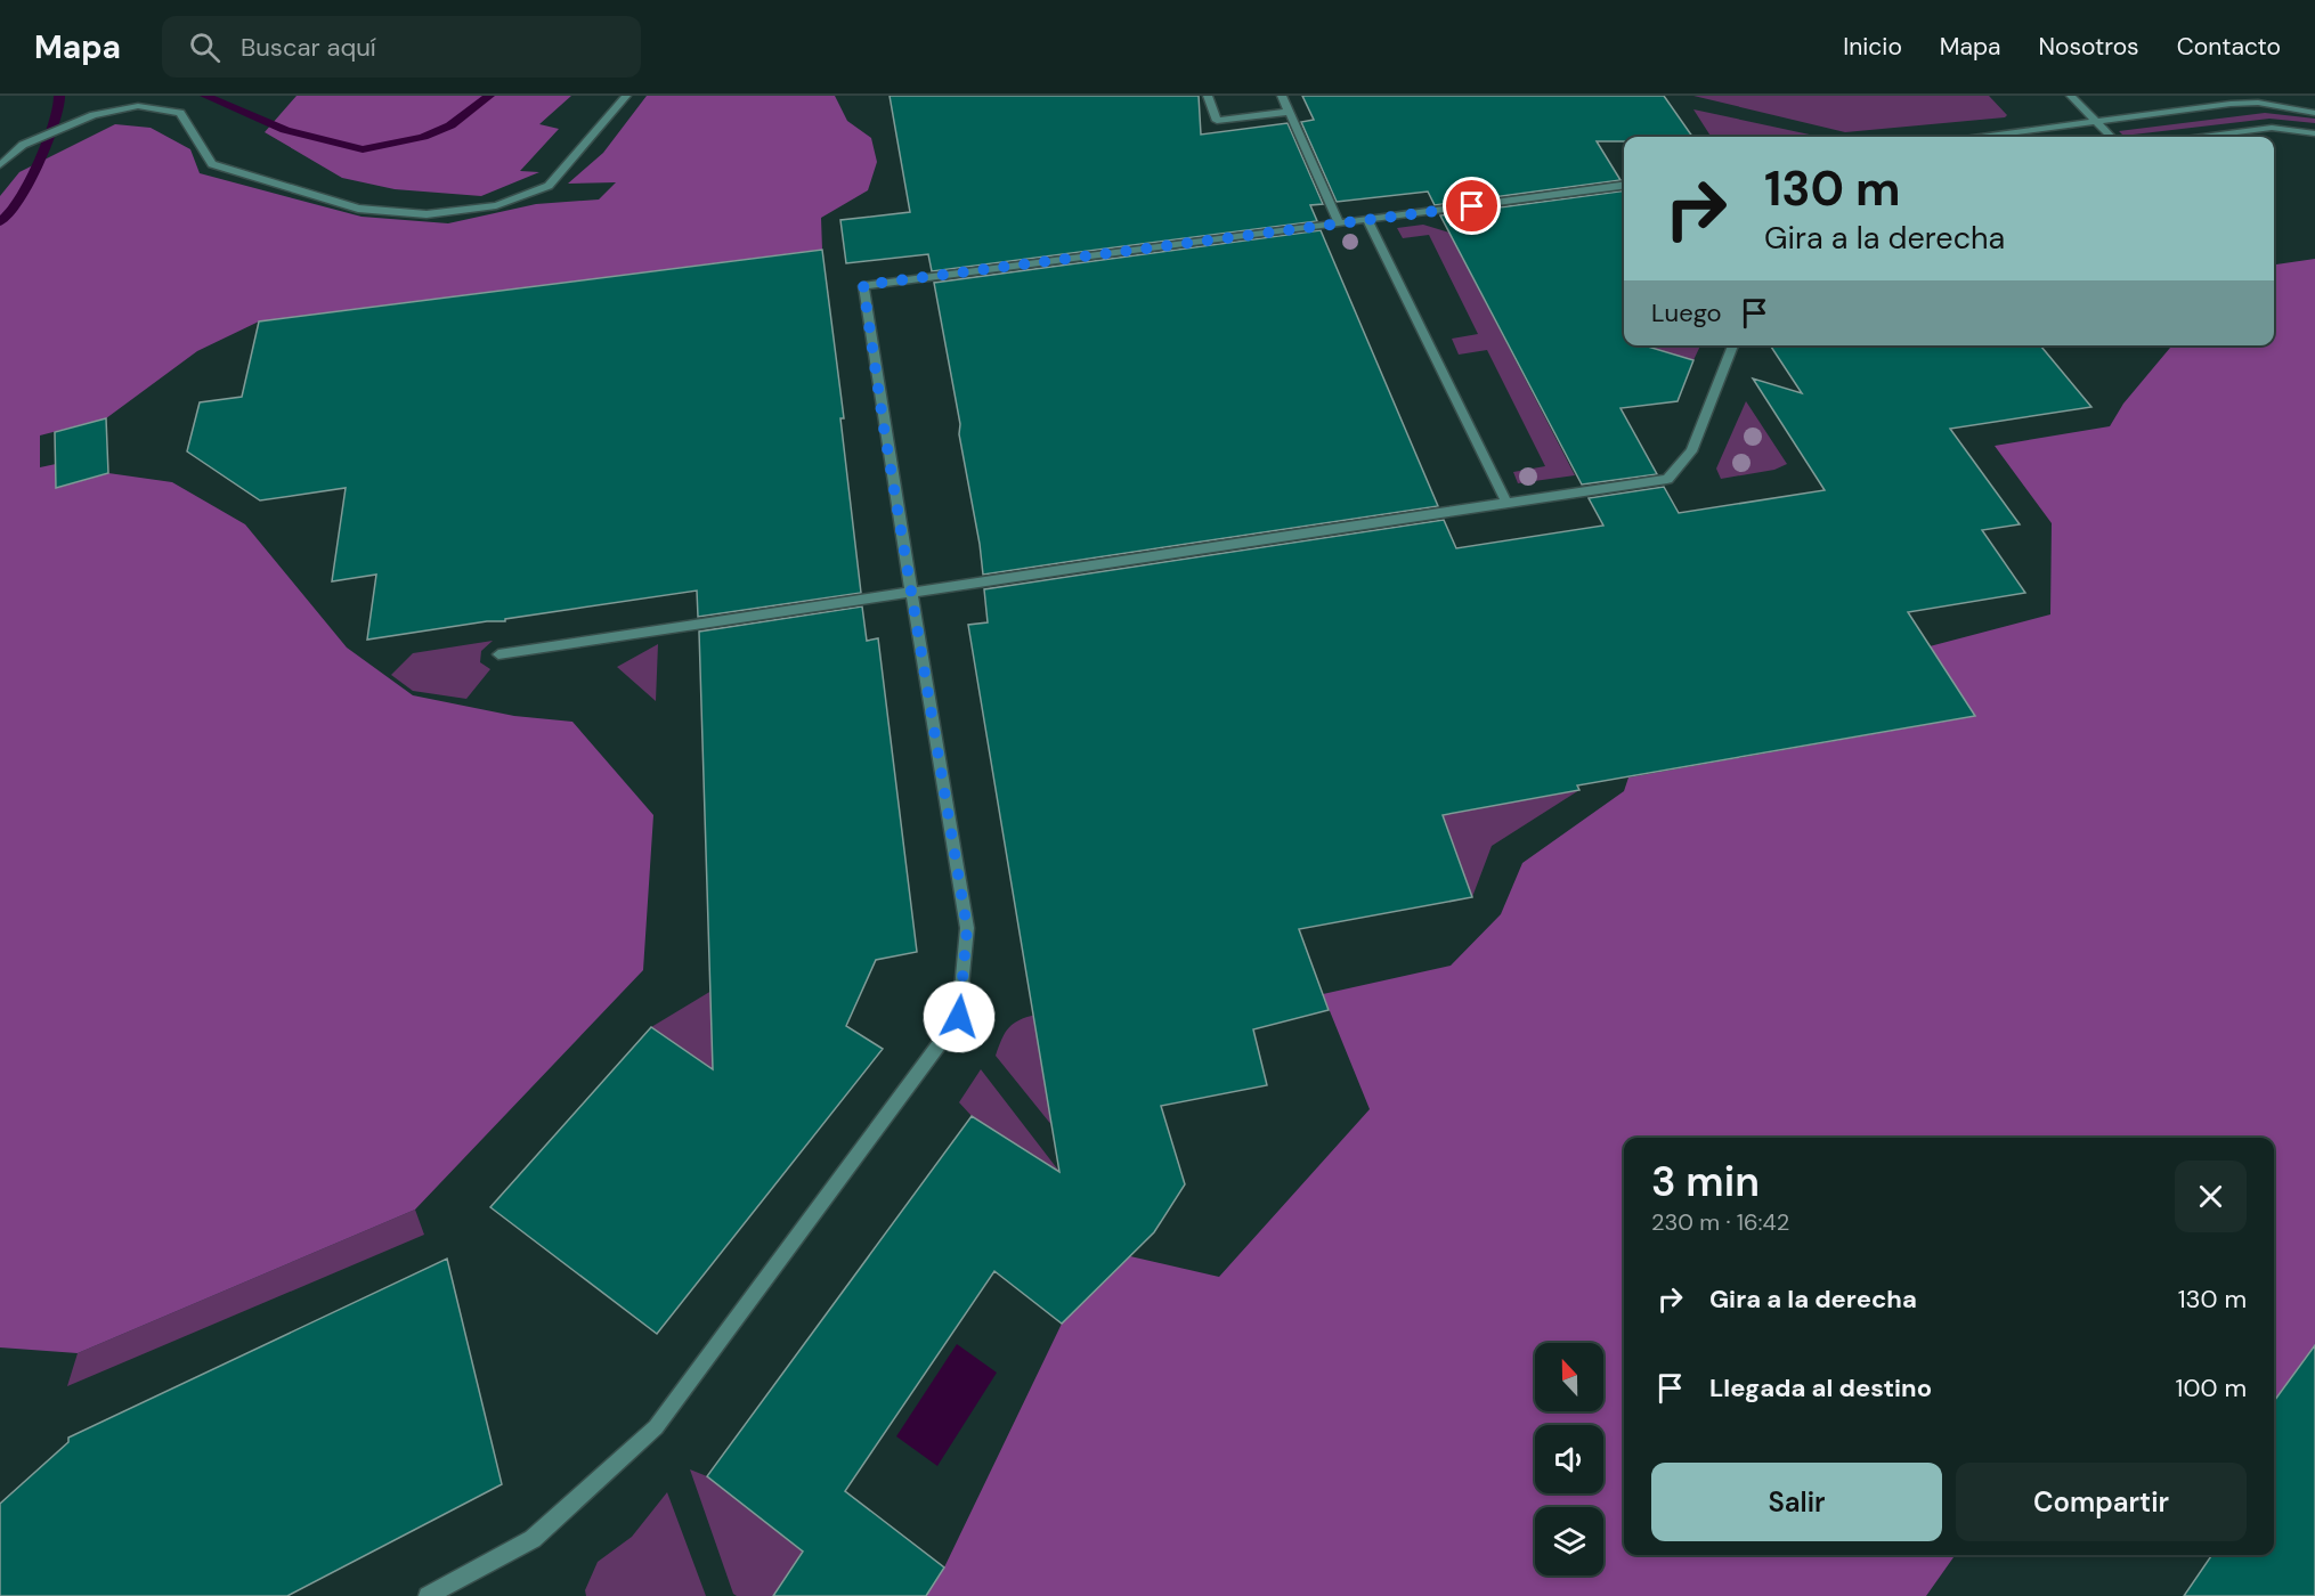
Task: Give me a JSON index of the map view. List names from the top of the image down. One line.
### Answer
{"north":"top","page":{"header":"Mapa","search":"Buscar aquí","nav":["Inicio","Mapa","Nosotros","Contacto"],"turn":["130 m","Gira a la derecha"],"then":"Luego","heading":["3 min","230 m · 16:42"],"list":[{"name":"Gira a la derecha","value":"130 m"},{"name":"Llegada al destino","value":"100 m"}],"buttons":["Salir","Compartir"]}}
